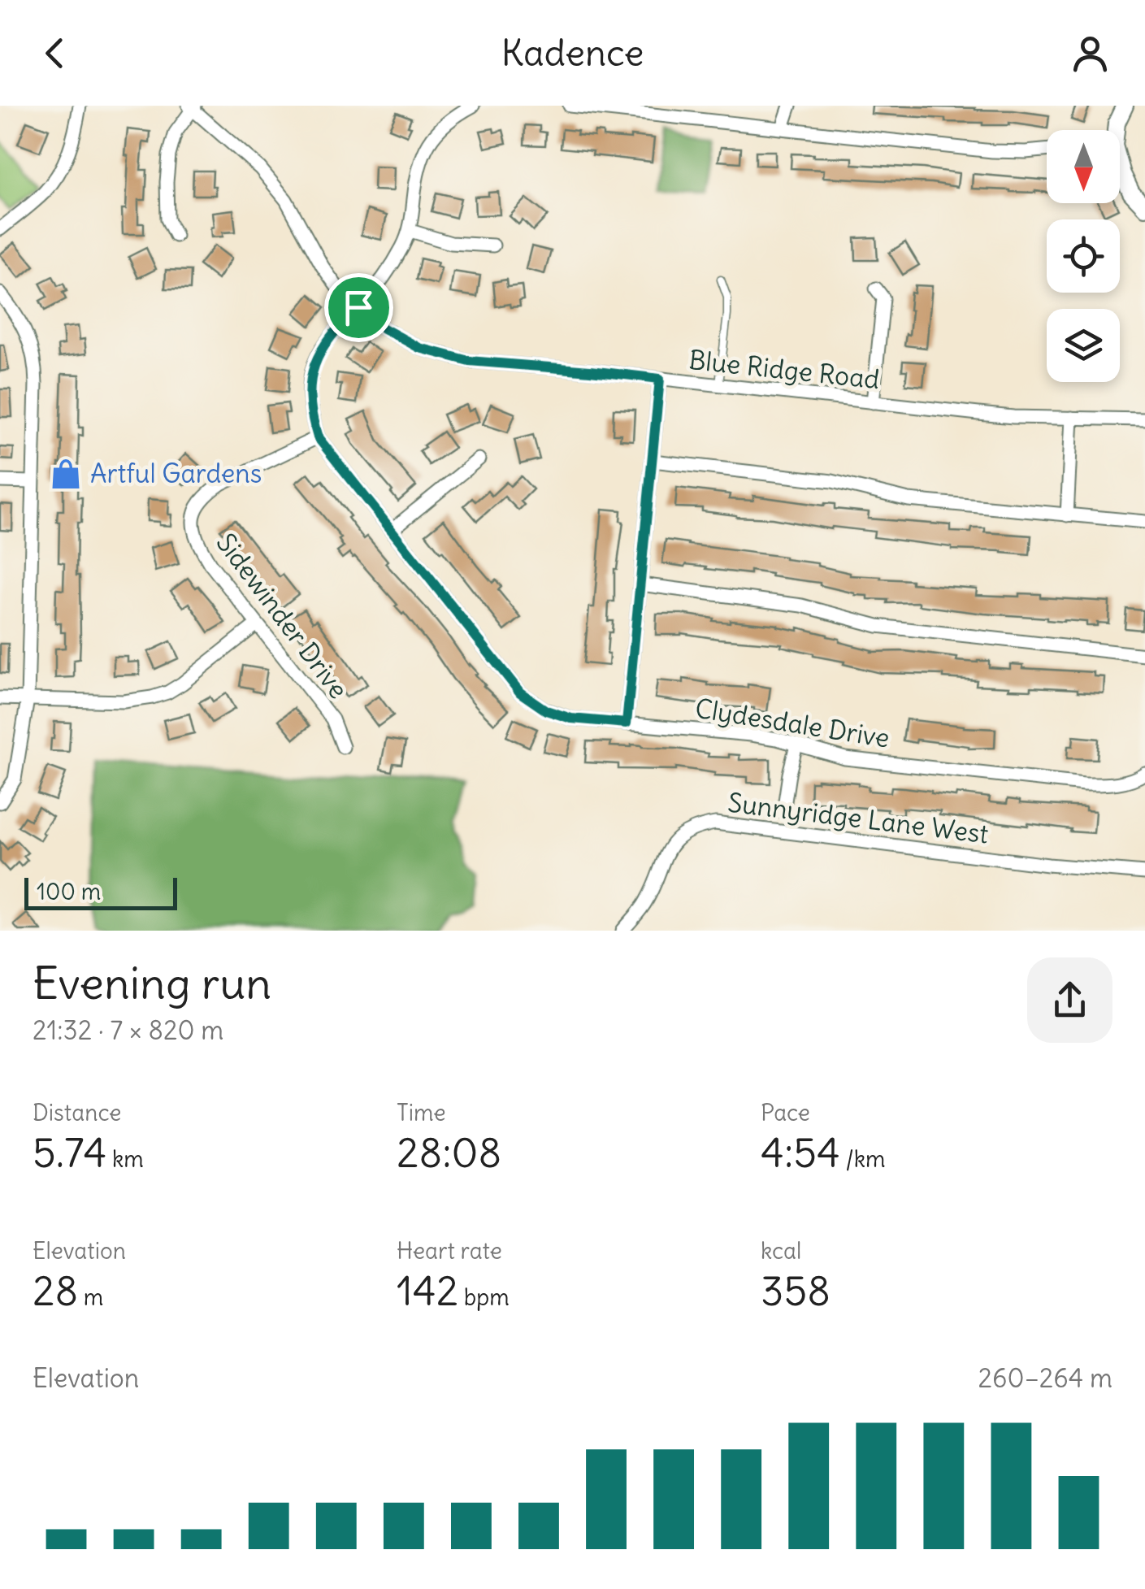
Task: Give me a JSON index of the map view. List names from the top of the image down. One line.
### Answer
{"streets":{"street":["Blue Ridge Road","Sidewinder Drive","Clydesdale Drive","Sunnyridge Lane West"]},"crossings":[["Blue Ridge Road","Clydesdale Drive"],["Sidewinder Drive","Clydesdale Drive"]],"places":{"shop":["Artful Gardens"]},"scale_bar":"100 m","north":"bottom","page":{"header":"Kadence","scale":"100 m","heading":["Evening run","21:32 · 7 × 820 m"],"stats":[["Distance","5.74 km"],["Time","28:08"],["Pace","4:54 /km"],["Elevation","28 m"],["Heart rate","142 bpm"],["kcal","358"]],"chart":["Elevation","260–264 m"]}}
